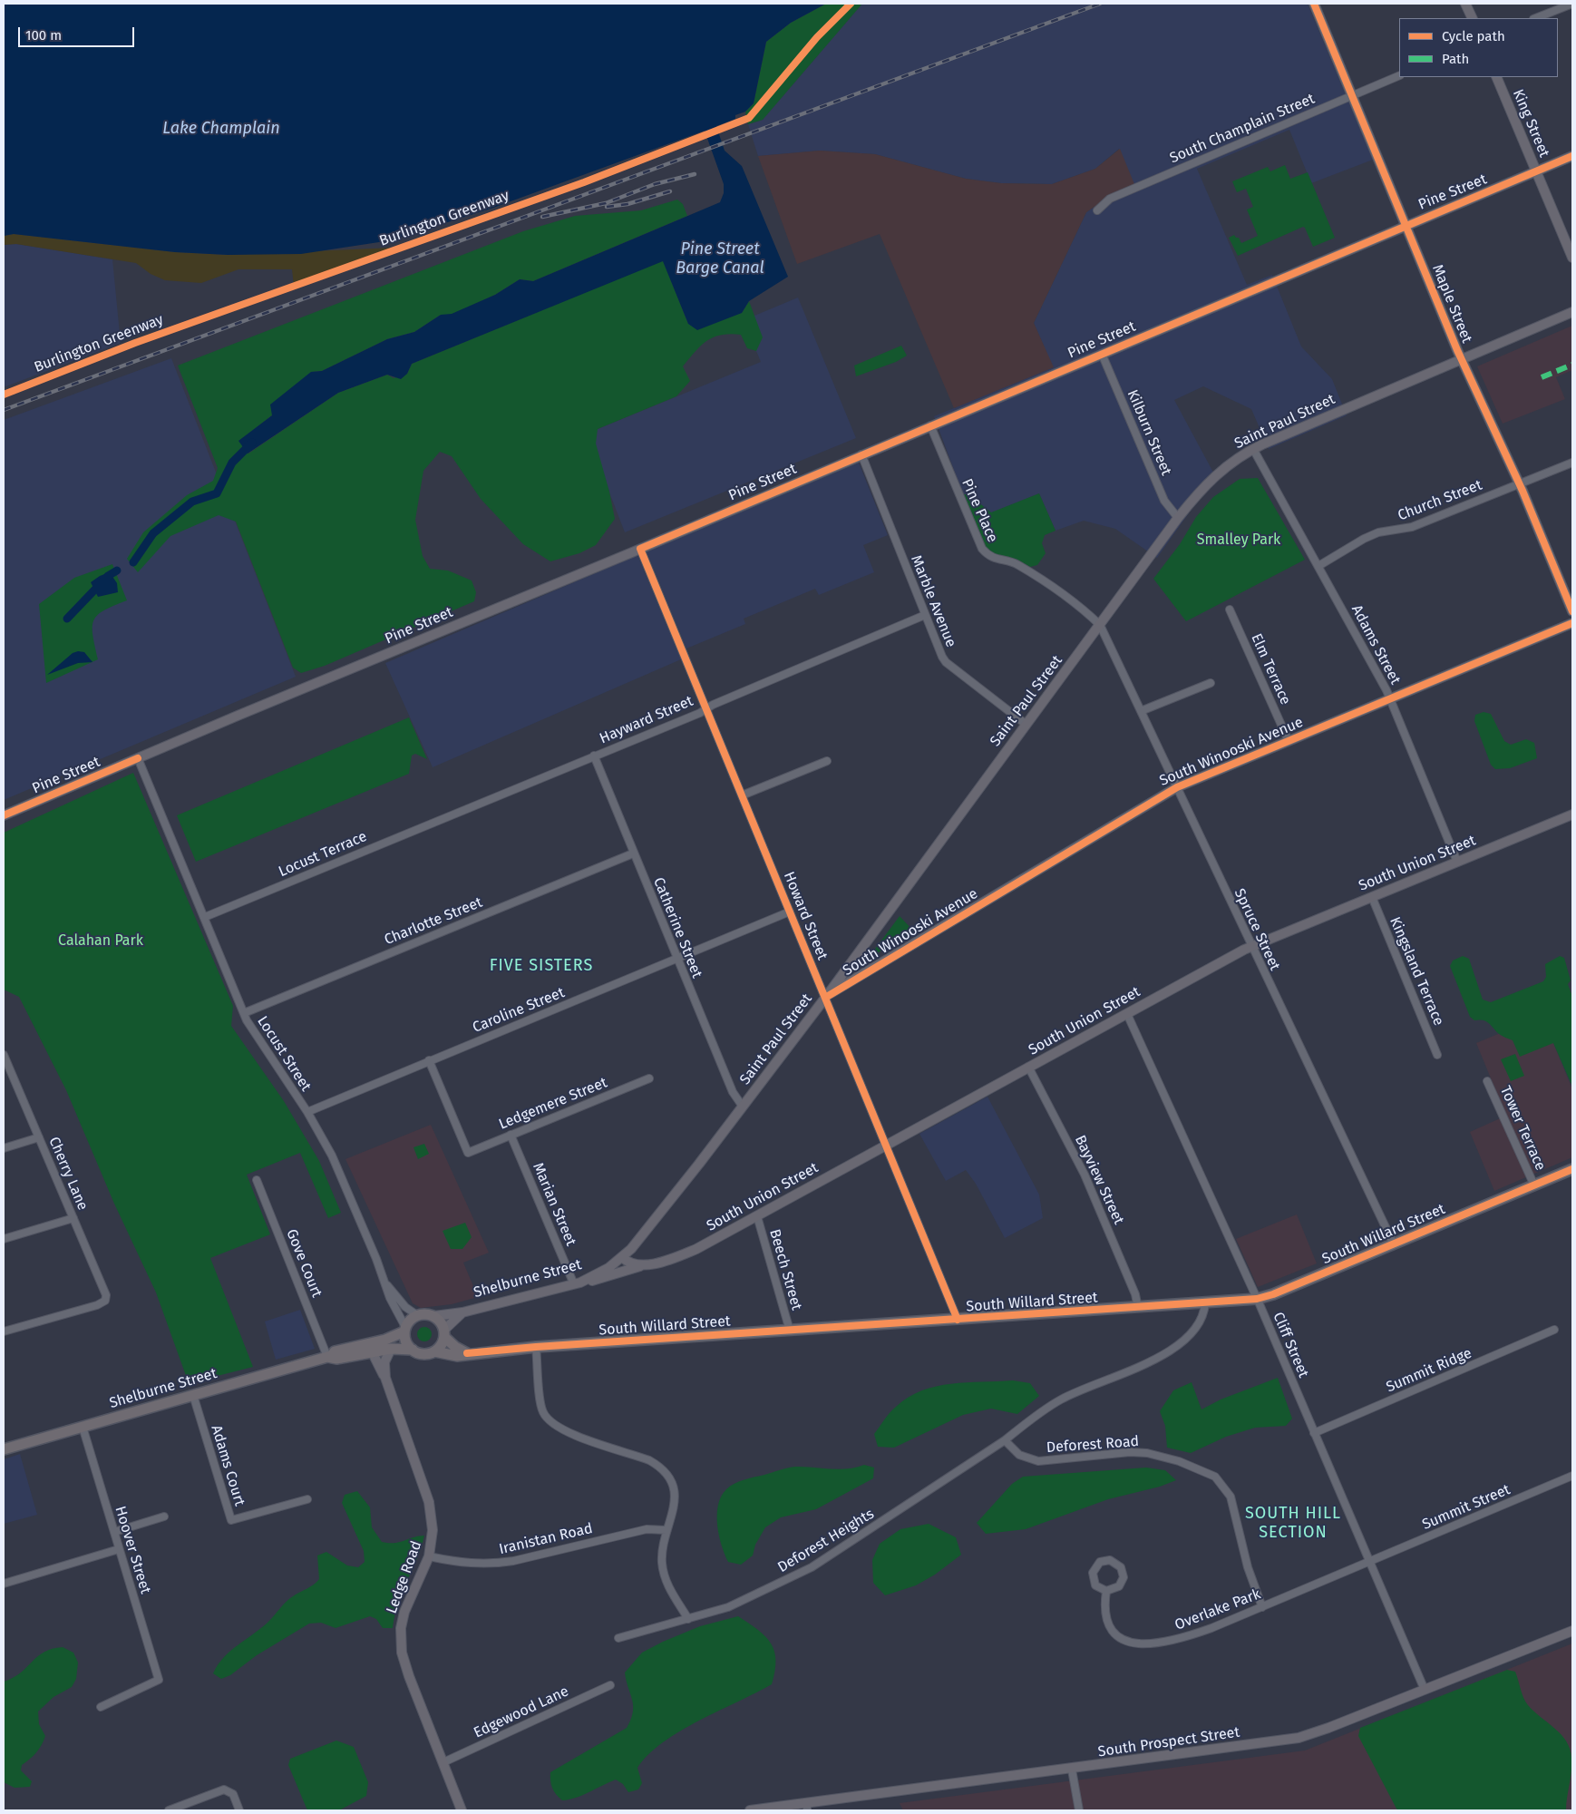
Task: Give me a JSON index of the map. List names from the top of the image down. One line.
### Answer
{"streets":{"main road":["King Street","Pine Street","Maple Street","Saint Paul Street","South Winooski Avenue","South Union Street","South Willard Street","Shelburne Street","Ledge Road","South Prospect Street"],"street":["South Champlain Street","Kilburn Street","Church Street","Pine Place","Marble Avenue","Adams Street","Elm Terrace","Hayward Street","Locust Terrace","Howard Street","Charlotte Street","Catherine Street","Spruce Street","Kingsland Terrace","Caroline Street","Locust Street","Ledgemere Street","Tower Terrace","Cherry Lane","Bayview Street","Marian Street","Gove Court","Beech Street","Cliff Street","Summit Ridge","Deforest Road","Adams Court","Summit Street","Iranistan Road","Deforest Heights","Hoover Street","Overlake Park","Edgewood Lane"],"cycle path":["Burlington Greenway"]},"crossings":[["King Street","Pine Street"],["South Champlain Street","Maple Street"],["Pine Street","Maple Street"],["Pine Street","Kilburn Street"],["Pine Street","Pine Place"],["Pine Street","Marble Avenue"],["Pine Street","Howard Street"],["Pine Street","Locust Street"],["Maple Street","Saint Paul Street"],["Maple Street","Church Street"],["Saint Paul Street","Kilburn Street"],["Saint Paul Street","Pine Place"],["Saint Paul Street","Marble Avenue"],["Saint Paul Street","Adams Street"],["Saint Paul Street","South Winooski Avenue"],["Saint Paul Street","Howard Street"],["Saint Paul Street","Catherine Street"],["Saint Paul Street","Spruce Street"],["Saint Paul Street","Shelburne Street"],["Church Street","Adams Street"],["Pine Place","Spruce Street"],["Marble Avenue","Hayward Street"],["Adams Street","South Winooski Avenue"],["Adams Street","South Union Street"],["Elm Terrace","South Winooski Avenue"],["Hayward Street","Locust Terrace"],["Hayward Street","Howard Street"],["Hayward Street","Catherine Street"],["South Winooski Avenue","Howard Street"],["South Winooski Avenue","Spruce Street"],["Locust Terrace","Locust Street"],["South Union Street","Howard Street"],["South Union Street","Spruce Street"],["South Union Street","Kingsland Terrace"],["South Union Street","Bayview Street"],["South Union Street","Marian Street"],["South Union Street","Beech Street"],["South Union Street","Shelburne Street"],["South Union Street","Cliff Street"],["Howard Street","Caroline Street"],["Howard Street","South Willard Street"],["Charlotte Street","Catherine Street"],["Charlotte Street","Locust Street"],["Catherine Street","Caroline Street"],["Spruce Street","South Willard Street"],["Caroline Street","Locust Street"],["Caroline Street","Ledgemere Street"],["Locust Street","South Willard Street"],["Locust Street","Shelburne Street"],["Ledgemere Street","Marian Street"],["Tower Terrace","South Willard Street"],["Bayview Street","South Willard Street"],["Marian Street","Shelburne Street"],["South Willard Street","Beech Street"],["South Willard Street","Shelburne Street"],["South Willard Street","Cliff Street"],["Gove Court","Shelburne Street"],["Shelburne Street","Adams Court"],["Shelburne Street","Hoover Street"],["Shelburne Street","Ledge Road"],["Cliff Street","Summit Ridge"],["Cliff Street","Summit Street"],["Cliff Street","Overlake Park"],["Cliff Street","South Prospect Street"],["Deforest Road","Deforest Heights"],["Deforest Road","Overlake Park"],["Summit Street","Overlake Park"],["Iranistan Road","Ledge Road"],["Ledge Road","Edgewood Lane"]],"districts":["FIVE SISTERS","SOUTH HILL SECTION"],"water":["Lake Champlain","Pine Street Barge Canal"],"parks":["Smalley Park","Calahan Park"],"legend":["Cycle path","Path"],"scale_bar":"100 m"}
